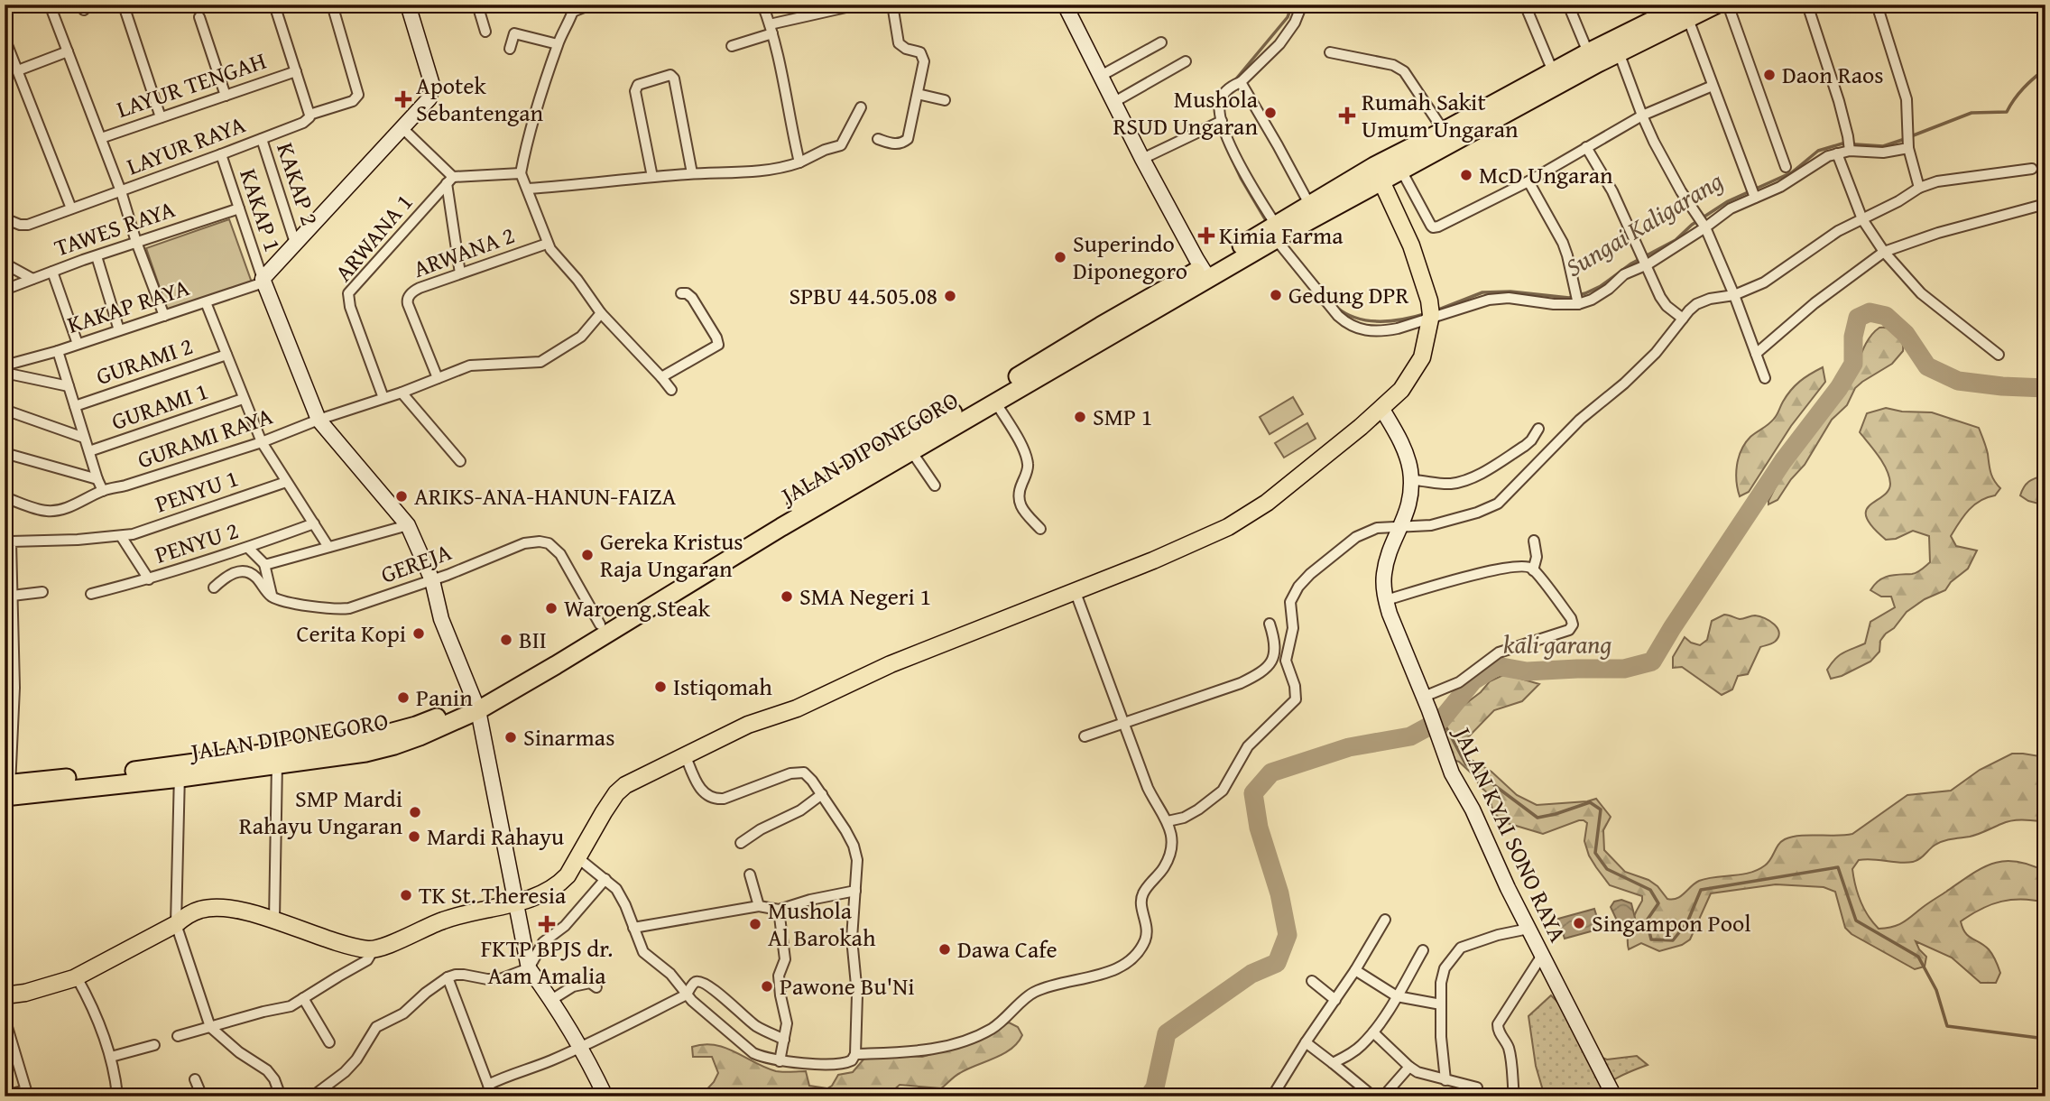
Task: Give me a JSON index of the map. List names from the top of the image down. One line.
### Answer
{"streets":{"highway":["JALAN DIPONEGORO"],"street":["LAYUR TENGAH","LAYUR RAYA","KAKAP 2","KAKAP 1","TAWES RAYA","ARWANA 1","ARWANA 2","KAKAP RAYA","GURAMI 2","GURAMI 1","GURAMI RAYA","PENYU 1","PENYU 2","GEREJA","JALAN KYAI SONO RAYA"]},"crossings":[["LAYUR RAYA","KAKAP 2"],["LAYUR RAYA","KAKAP 1"],["KAKAP 1","TAWES RAYA"],["KAKAP 1","KAKAP RAYA"],["ARWANA 1","GURAMI RAYA"],["ARWANA 2","GURAMI RAYA"],["JALAN DIPONEGORO","PENYU 1"],["JALAN DIPONEGORO","GEREJA"]],"water":["Sungai Kaligarang","kali garang"],"places":{"other":["Daon Raos","Mushola RSUD Ungaran","McD Ungaran","Superindo Diponegoro","Gedung DPR","SPBU 44.505.08","SMP 1","ARIKS-ANA-HANUN-FAIZA","Gereka Kristus Raja Ungaran","SMA Negeri 1","Waroeng Steak","Cerita Kopi","BII","Istiqomah","Panin","Sinarmas","SMP Mardi Rahayu Ungaran","Mardi Rahayu","TK St. Theresia","Singampon Pool","Mushola Al Barokah","Dawa Cafe","Pawone Bu'Ni"],"health":["Apotek Sebantengan","Rumah Sakit Umum Ungaran","Kimia Farma","FKTP BPJS dr. Aam Amalia"]}}
